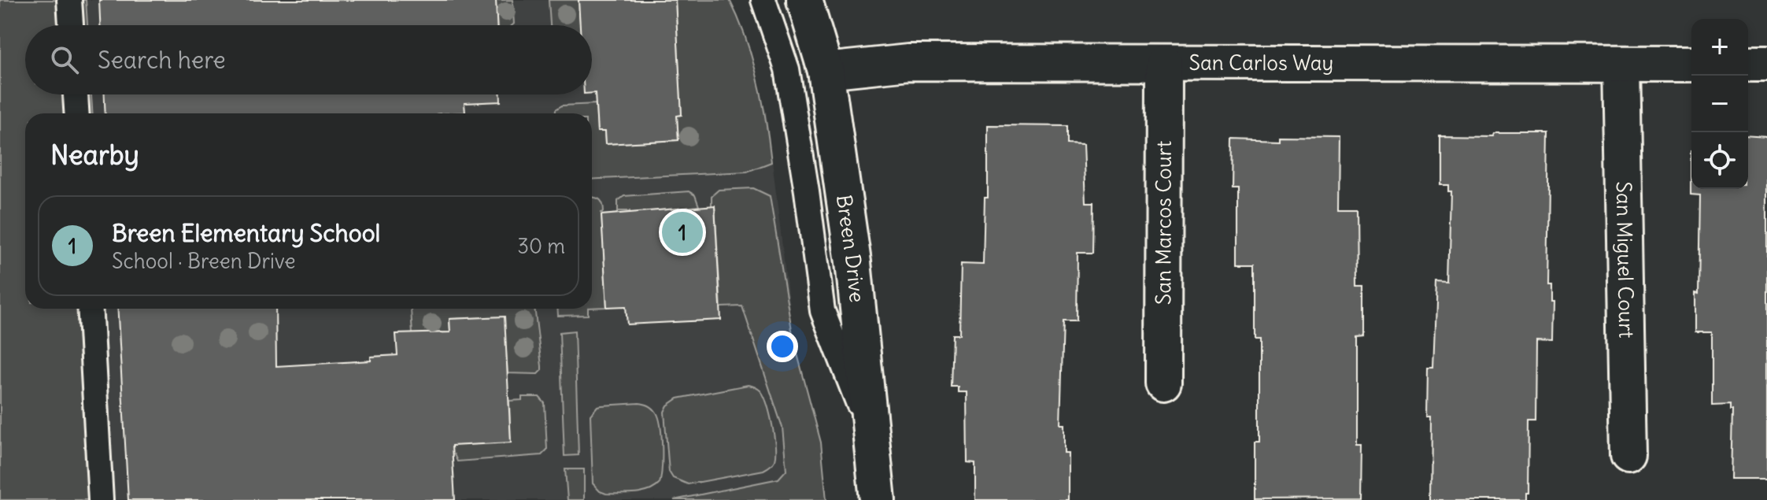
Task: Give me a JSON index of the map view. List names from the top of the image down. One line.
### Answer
{"streets":{"street":["San Carlos Way","San Marcos Court","Breen Drive","San Miguel Court"]},"crossings":[["San Carlos Way","San Marcos Court"],["San Carlos Way","Breen Drive"],["San Carlos Way","San Miguel Court"]],"page":{"map_buttons":["+","−"],"search":"Search here","heading":"Nearby","list":[{"mark":"1","name":"Breen Elementary School","note":"School · Breen Drive","value":"30 m"}],"pins":"1"}}
